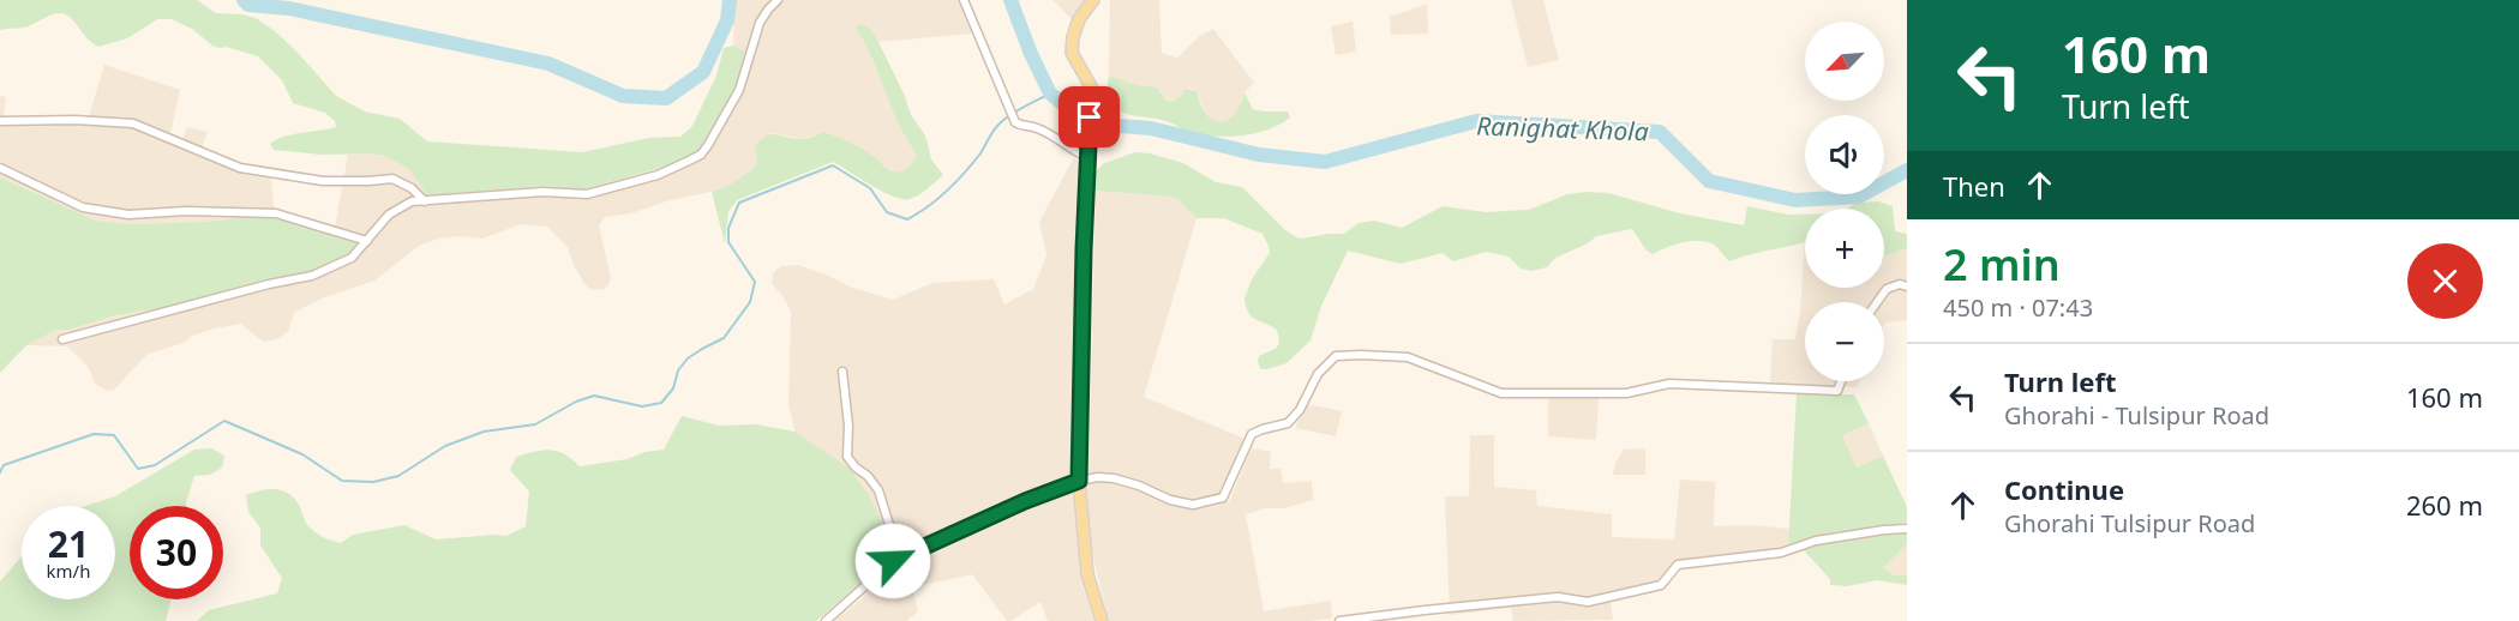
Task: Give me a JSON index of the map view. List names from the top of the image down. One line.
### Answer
{"water":["Ranighat Khola"],"north":"bottom left","page":{"turn":["160 m","Turn left"],"map_buttons":["+","−"],"then":"Then","heading":["2 min","450 m · 07:43"],"list":[{"name":"Turn left","note":"Ghorahi - Tulsipur Road","value":"160 m"},{"name":"Continue","note":"Ghorahi Tulsipur Road","value":"260 m"}],"speed":"21 km/h","limit":"30"}}
